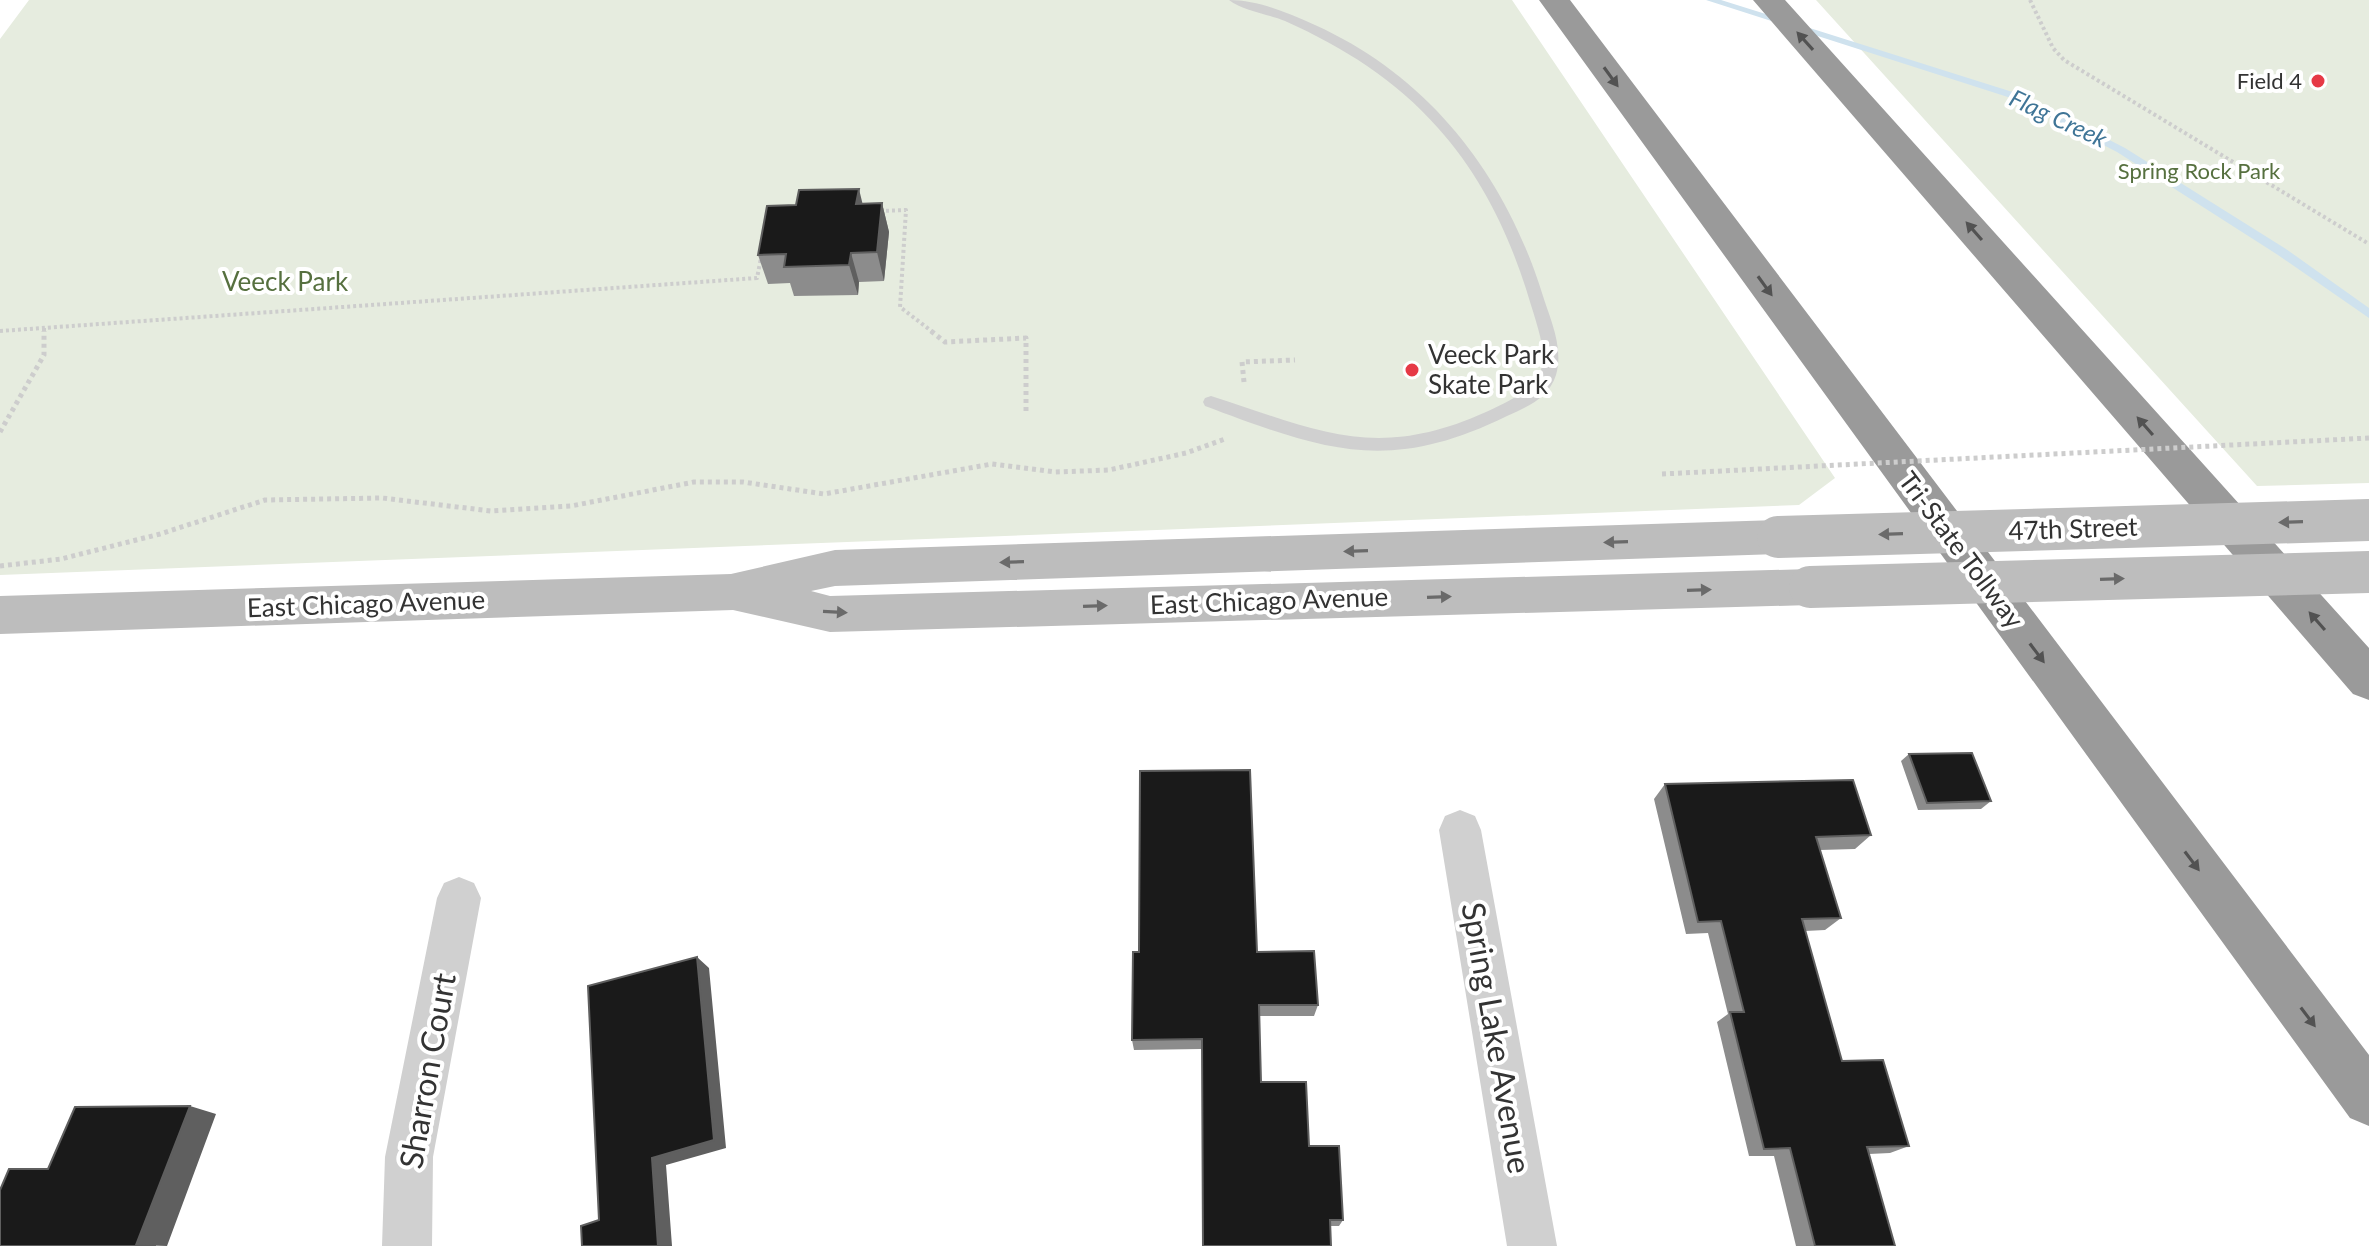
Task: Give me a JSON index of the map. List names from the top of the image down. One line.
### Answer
{"streets":{"highway":["Tri-State Tollway"],"main road":["47th Street","East Chicago Avenue"],"street":["Spring Lake Avenue","Sharron Court"]},"crossings":[["47th Street","East Chicago Avenue"]],"water":["Flag Creek"],"parks":["Spring Rock Park","Veeck Park"],"places":["Field 4","Veeck Park Skate Park"]}
